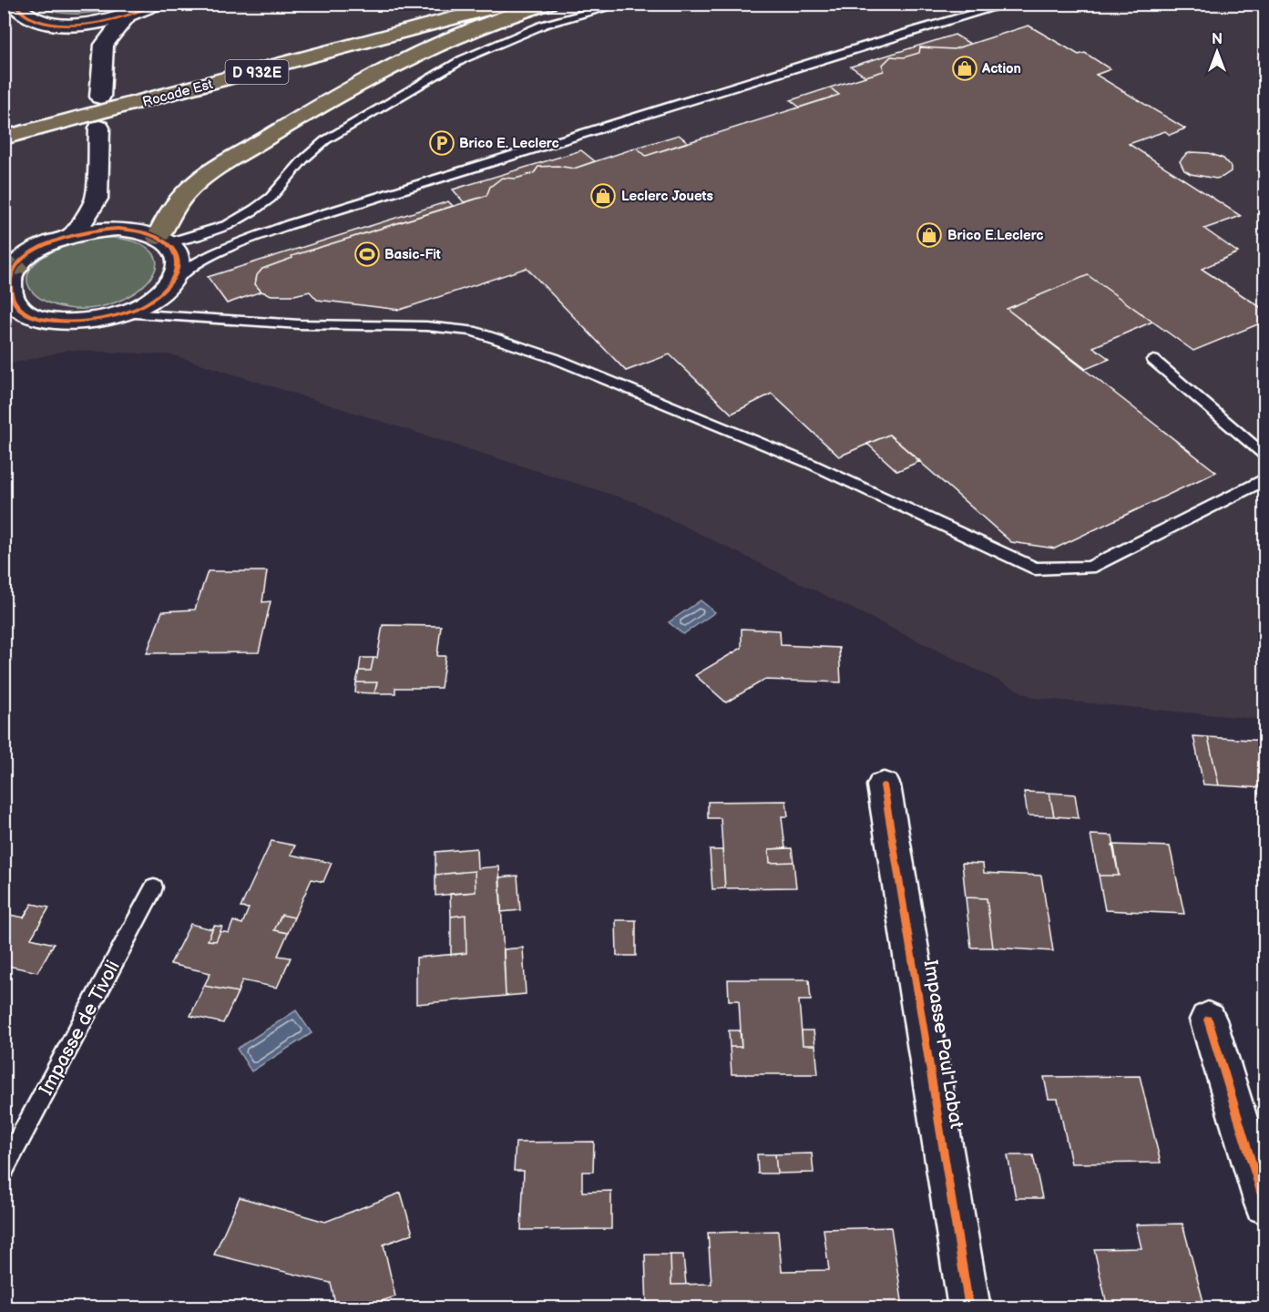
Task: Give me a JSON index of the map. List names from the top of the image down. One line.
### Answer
{"streets":{"main road":["D 932E","Rocade Est"],"street":["Impasse Paul Labat"],"lane":["Impasse de Tivoli"]},"places":{"shop":["Action","Leclerc Jouets","Brico E.Leclerc"],"parking":["Brico E. Leclerc"],"sports":["Basic-Fit"]},"north":"top"}
